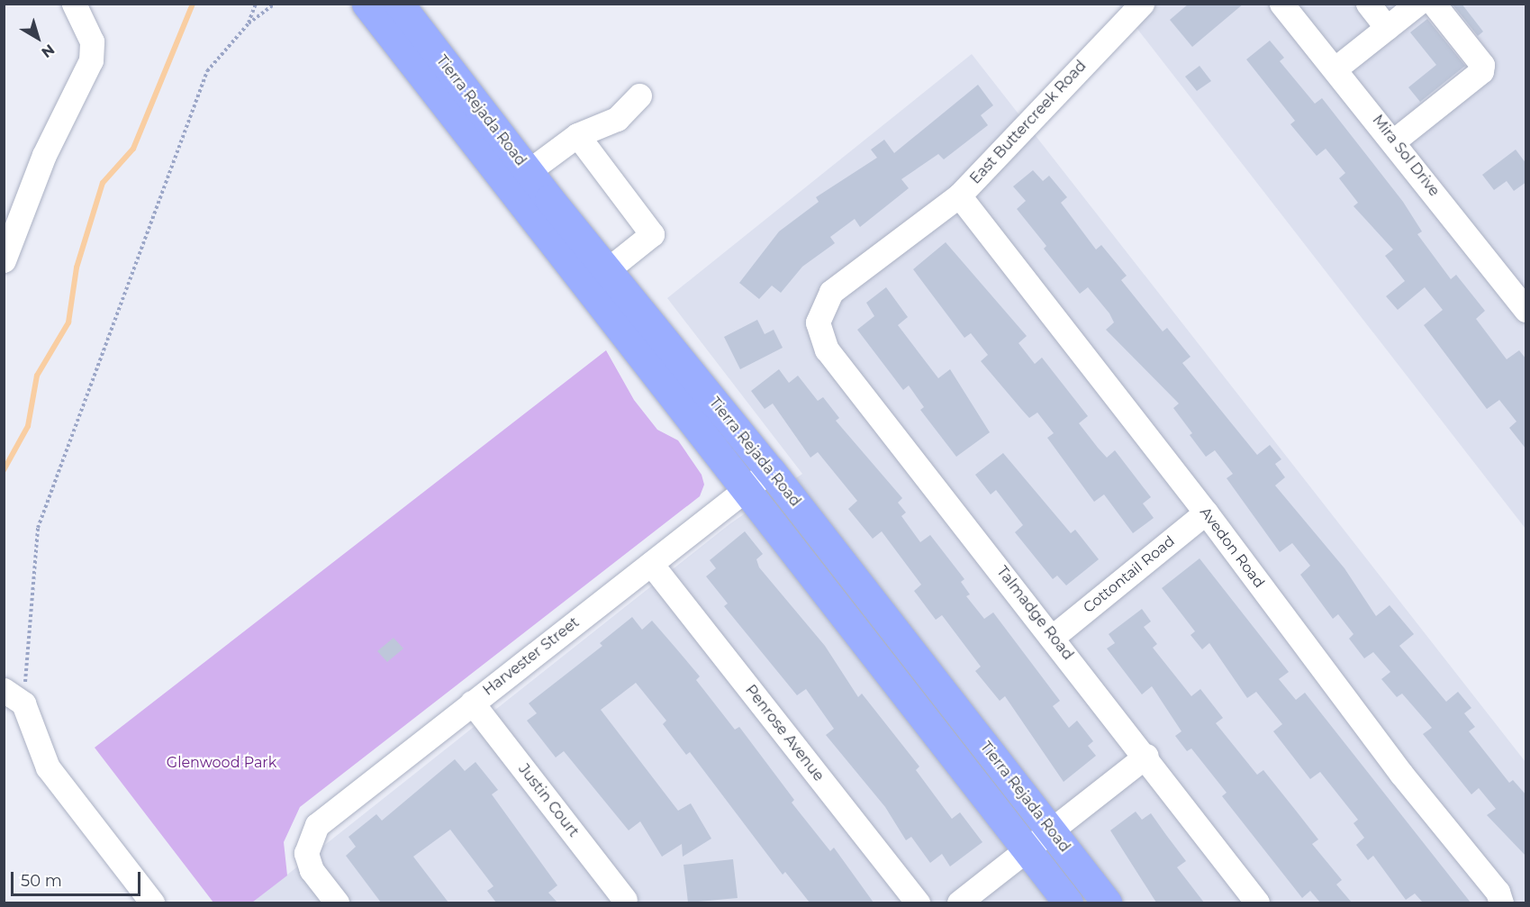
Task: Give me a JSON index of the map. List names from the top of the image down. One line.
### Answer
{"streets":{"main road":["Tierra Rejada Road"],"street":["East Buttercreek Road","Mira Sol Drive","Avedon Road","Cottontail Road","Talmadge Road","Harvester Street","Penrose Avenue","Justin Court"]},"crossings":[["Tierra Rejada Road","Harvester Street"],["East Buttercreek Road","Avedon Road"],["East Buttercreek Road","Talmadge Road"],["Avedon Road","Cottontail Road"],["Cottontail Road","Talmadge Road"],["Harvester Street","Penrose Avenue"],["Harvester Street","Justin Court"]],"parks":["Glenwood Park"],"scale_bar":"50 m","north":"bottom right"}
